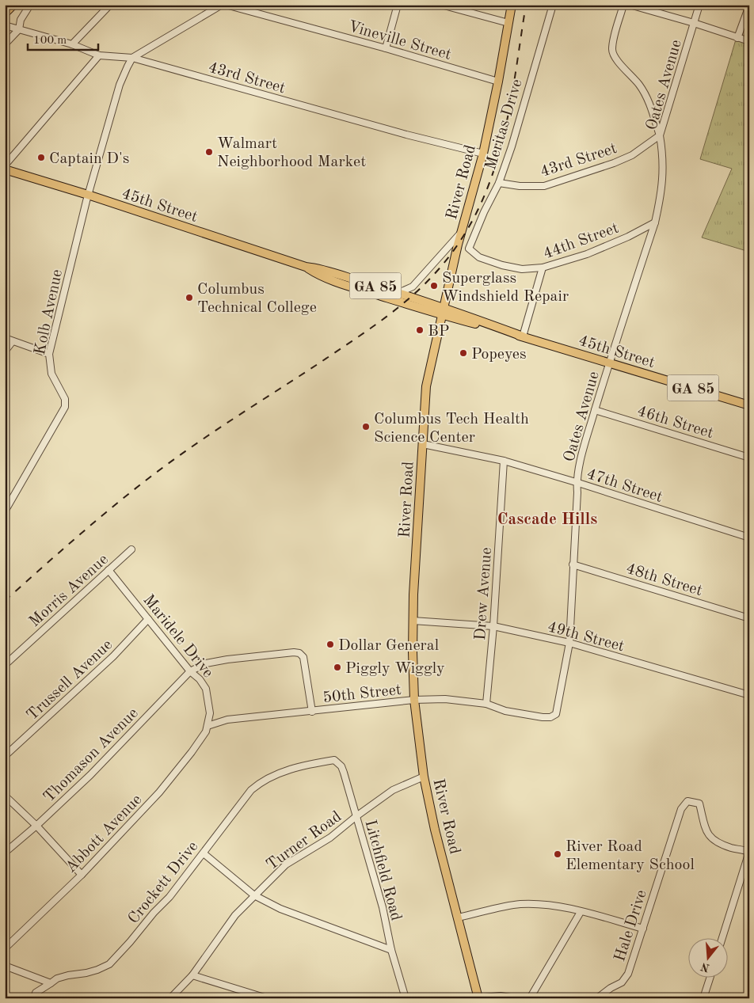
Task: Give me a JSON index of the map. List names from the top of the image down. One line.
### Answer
{"streets":{"main road":["River Road","45th Street","GA 85"],"street":["Vineville Street","43rd Street","Oates Avenue","Meritas Drive","44th Street","Kolb Avenue","46th Street","47th Street","48th Street","Morris Avenue","Drew Avenue","Maridele Drive","49th Street","Trussell Avenue","50th Street","Thomason Avenue","Abbott Avenue","Turner Road","Litchfield Road","Crockett Drive","Hale Drive"]},"crossings":[["Vineville Street","River Road"],["43rd Street","Oates Avenue"],["43rd Street","Meritas Drive"],["43rd Street","River Road"],["43rd Street","Kolb Avenue"],["Oates Avenue","45th Street"],["Oates Avenue","44th Street"],["Oates Avenue","46th Street"],["Oates Avenue","47th Street"],["Oates Avenue","48th Street"],["Oates Avenue","49th Street"],["Oates Avenue","50th Street"],["Meritas Drive","44th Street"],["River Road","45th Street"],["River Road","47th Street"],["River Road","49th Street"],["River Road","50th Street"],["River Road","Turner Road"],["45th Street","Kolb Avenue"],["47th Street","Drew Avenue"],["Morris Avenue","Maridele Drive"],["Drew Avenue","49th Street"],["Drew Avenue","50th Street"],["Maridele Drive","Trussell Avenue"],["Maridele Drive","50th Street"],["Maridele Drive","Thomason Avenue"],["Maridele Drive","Abbott Avenue"],["50th Street","Abbott Avenue"],["Turner Road","Litchfield Road"],["Litchfield Road","Crockett Drive"]],"districts":["Cascade Hills"],"places":["Walmart Neighborhood Market","Captain D's","Superglass Windshield Repair","Columbus Technical College","BP","Popeyes","Columbus Tech Health Science Center","Dollar General","Piggly Wiggly","River Road Elementary School"],"scale_bar":"100 m","north":"bottom"}
